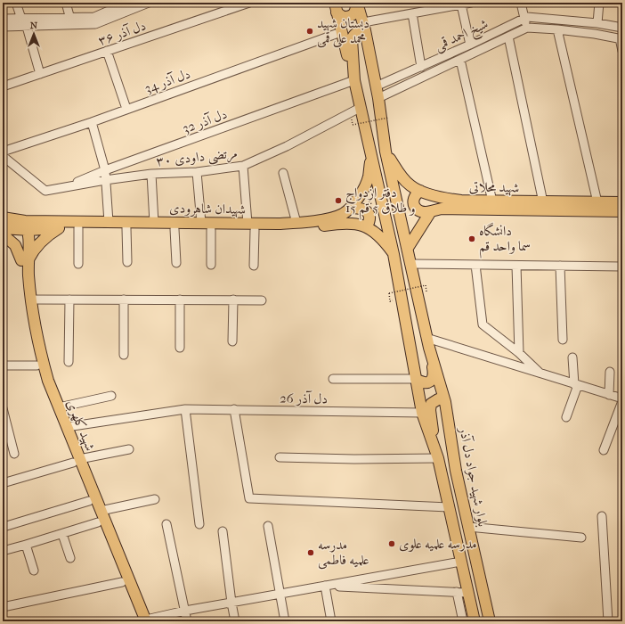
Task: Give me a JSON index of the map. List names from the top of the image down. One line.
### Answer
{"streets":{"main road":["شهید محلاتی","شهیدان شاهرودی","شهید کلهری","بلوار شهید جواد دل آذر"],"street":["دل آذر ۳۶","شیخ احمد قمی","دل آذر 34","دل آذر 32","۳۰ مرتضی داودی","دل آذر 26"]},"crossings":[["دل آذر 32","۳۰ مرتضی داودی"],["شهیدان شاهرودی","شهید کلهری"],["دل آذر 26","شهید کلهری"]],"places":["دبستان شهید محمد علی قمی","دفتر ازدواج 15 و طلاق 5 قم","دانشگاه سما واحد قم","مدرسه علمیه علوی","مدرسه علمیه فاطمی"],"north":"top"}
